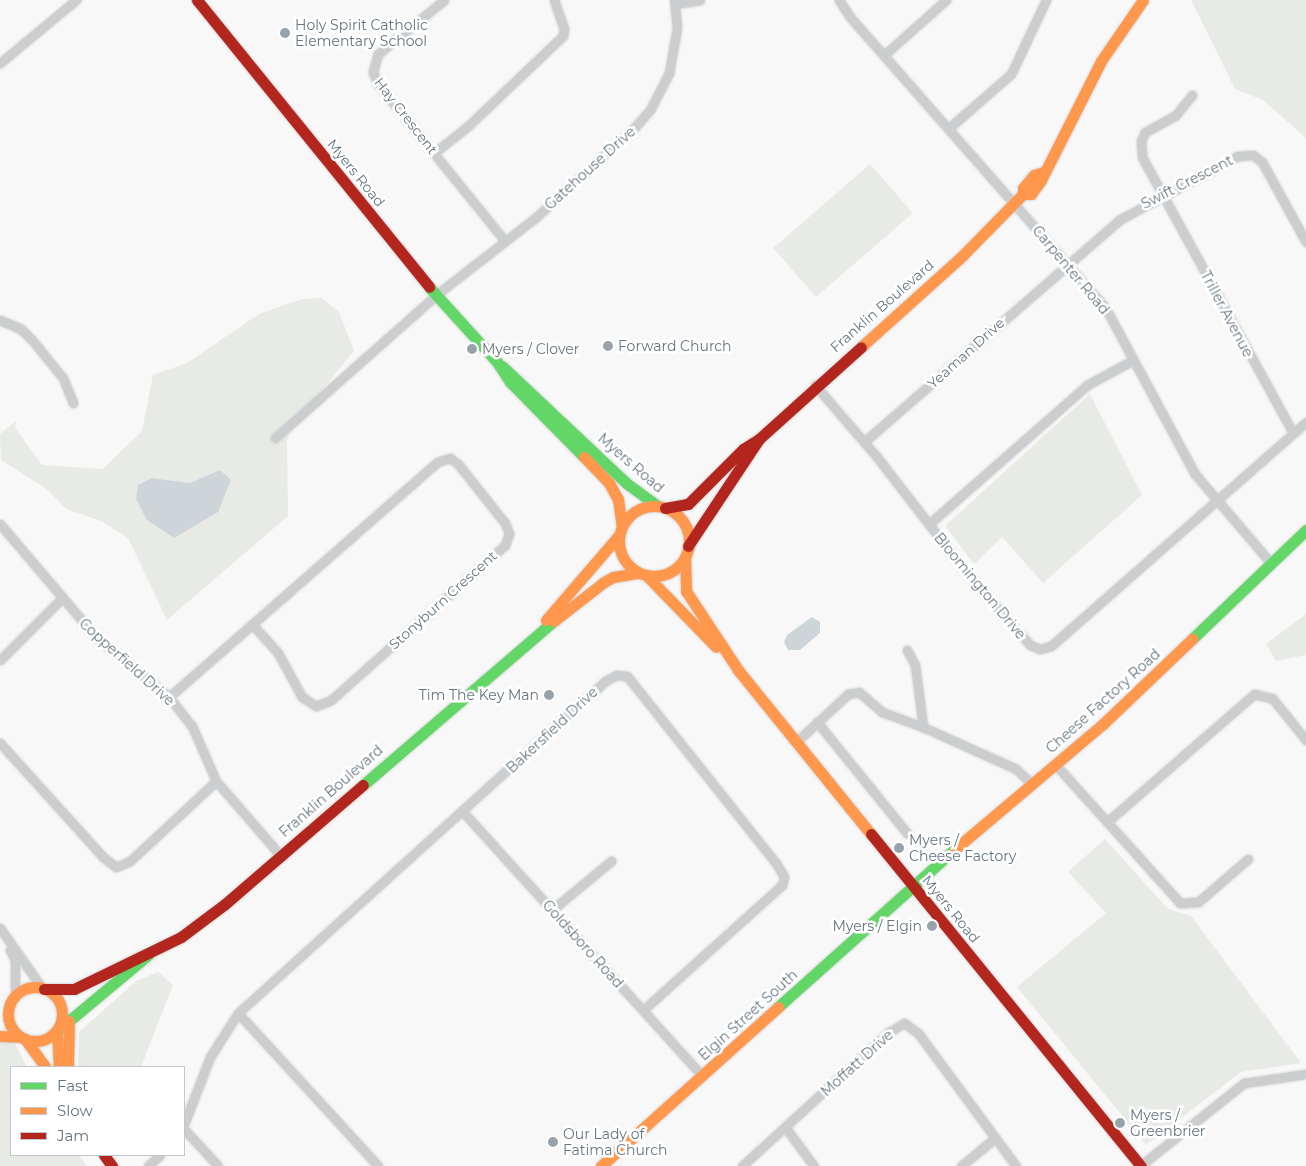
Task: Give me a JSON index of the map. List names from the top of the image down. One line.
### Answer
{"streets":{"main road":["Myers Road","Franklin Boulevard","Cheese Factory Road","Elgin Street South"],"street":["Hay Crescent","Gatehouse Drive","Swift Crescent","Carpenter Road","Triller Avenue","Yeaman Drive","Bloomington Drive","Stonyburn Crescent","Copperfield Drive","Bakersfield Drive","Goldsboro Road","Moffatt Drive"]},"crossings":[["Hay Crescent","Gatehouse Drive"],["Gatehouse Drive","Myers Road"],["Myers Road","Franklin Boulevard"],["Myers Road","Cheese Factory Road"],["Myers Road","Elgin Street South"],["Swift Crescent","Carpenter Road"],["Swift Crescent","Triller Avenue"],["Swift Crescent","Yeaman Drive"],["Carpenter Road","Franklin Boulevard"],["Carpenter Road","Yeaman Drive"],["Carpenter Road","Bloomington Drive"],["Carpenter Road","Cheese Factory Road"],["Franklin Boulevard","Bloomington Drive"],["Franklin Boulevard","Copperfield Drive"],["Yeaman Drive","Bloomington Drive"],["Stonyburn Crescent","Copperfield Drive"],["Cheese Factory Road","Elgin Street South"],["Bakersfield Drive","Goldsboro Road"],["Goldsboro Road","Elgin Street South"]],"places":["Holy Spirit Catholic Elementary School","Forward Church","Myers / Clover","Tim The Key Man","Myers / Cheese Factory","Myers / Elgin","Myers / Greenbrier","Our Lady of Fatima Church"],"legend":["Fast","Slow","Jam"]}
